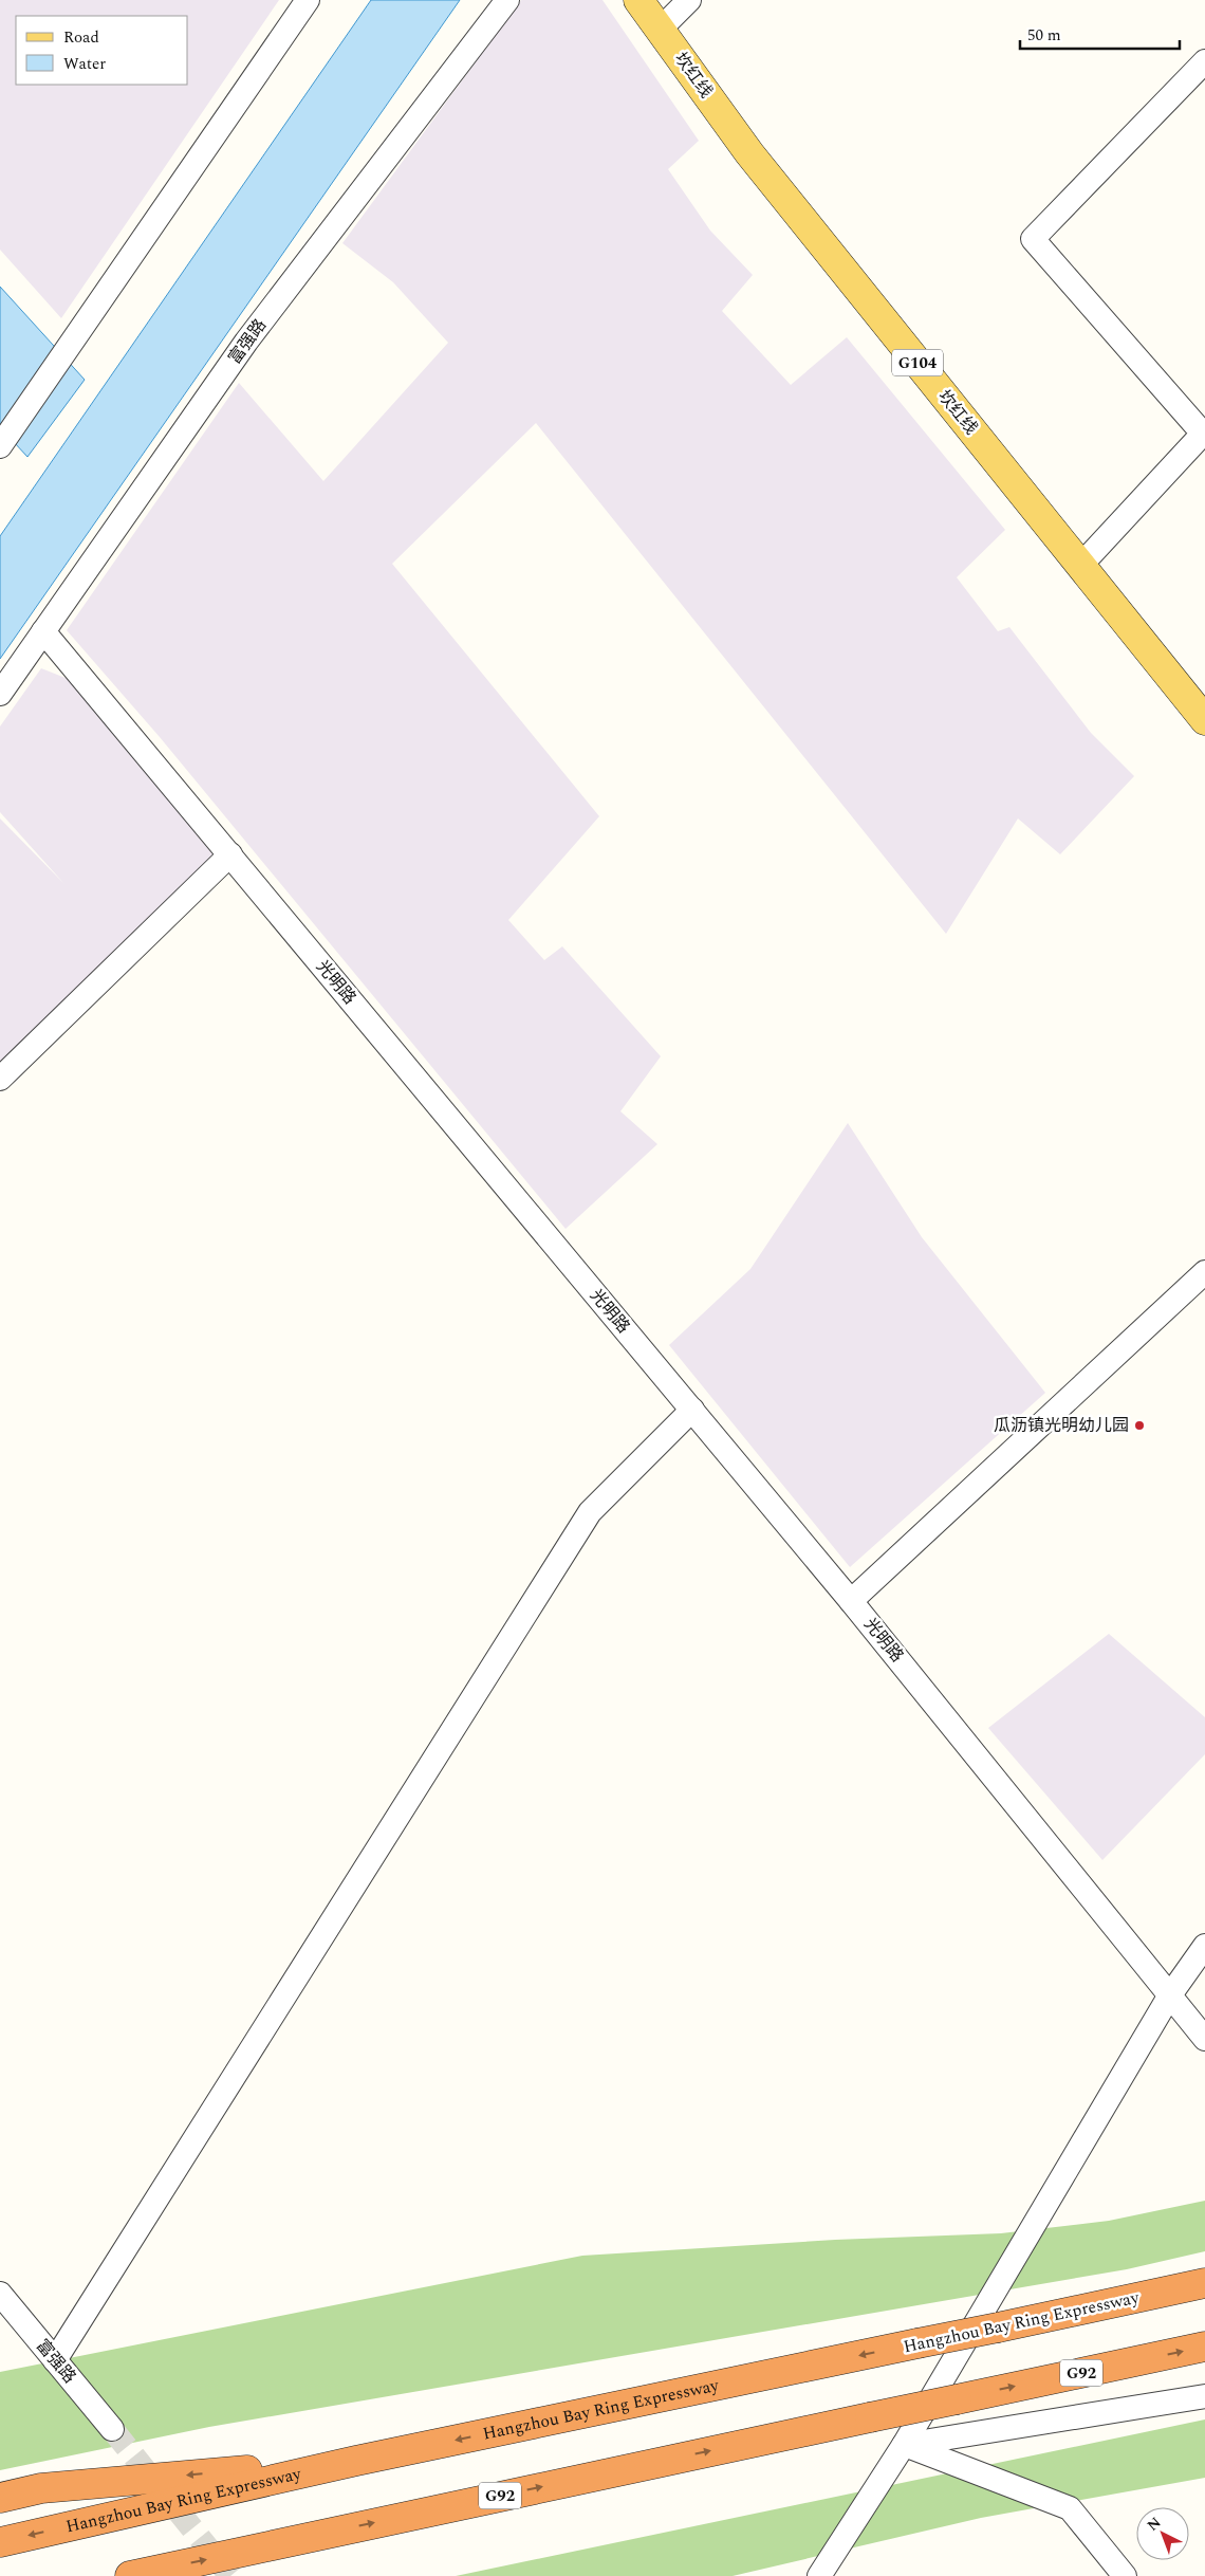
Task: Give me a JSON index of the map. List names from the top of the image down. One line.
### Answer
{"streets":{"highway":["Hangzhou Bay Ring Expressway","G92"],"main road":["坎红线","G104"],"street":["富强路","光明路"]},"crossings":[["富强路","光明路"]],"places":["瓜沥镇光明幼儿园"],"legend":["Road","Water"],"scale_bar":"50 m","north":"top left"}
